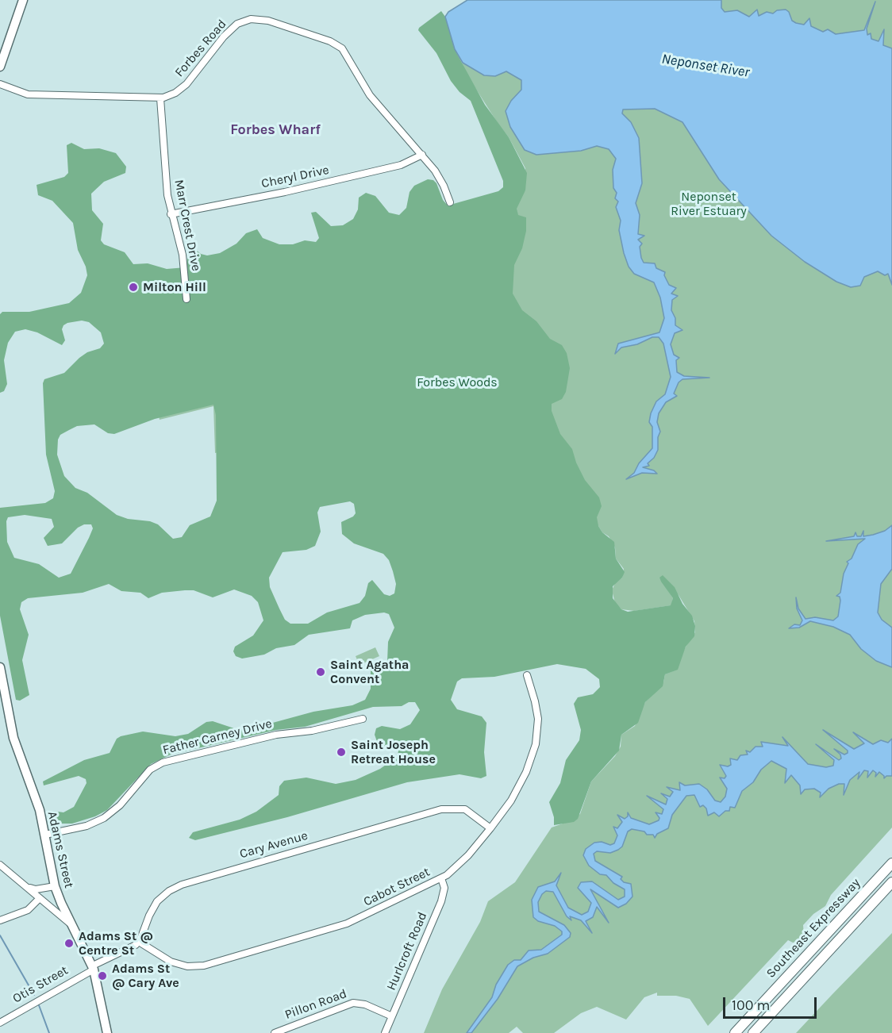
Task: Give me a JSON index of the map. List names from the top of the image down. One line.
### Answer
{"streets":{"highway":["Southeast Expressway"],"main road":["Adams Street"],"street":["Forbes Road","Cheryl Drive","Marr Crest Drive","Father Carney Drive","Cary Avenue","Cabot Street","Hurlcroft Road","Otis Street","Pillon Road"]},"crossings":[["Forbes Road","Cheryl Drive"],["Forbes Road","Marr Crest Drive"],["Cheryl Drive","Marr Crest Drive"],["Father Carney Drive","Adams Street"],["Cary Avenue","Cabot Street"],["Adams Street","Otis Street"],["Cabot Street","Hurlcroft Road"],["Hurlcroft Road","Pillon Road"]],"districts":["Forbes Wharf"],"water":["Neponset River"],"parks":["Neponset River Estuary","Forbes Woods"],"places":["Milton Hill","Saint Agatha Convent","Saint Joseph Retreat House","Adams St @ Centre St","Adams St @ Cary Ave"],"scale_bar":"100 m"}
